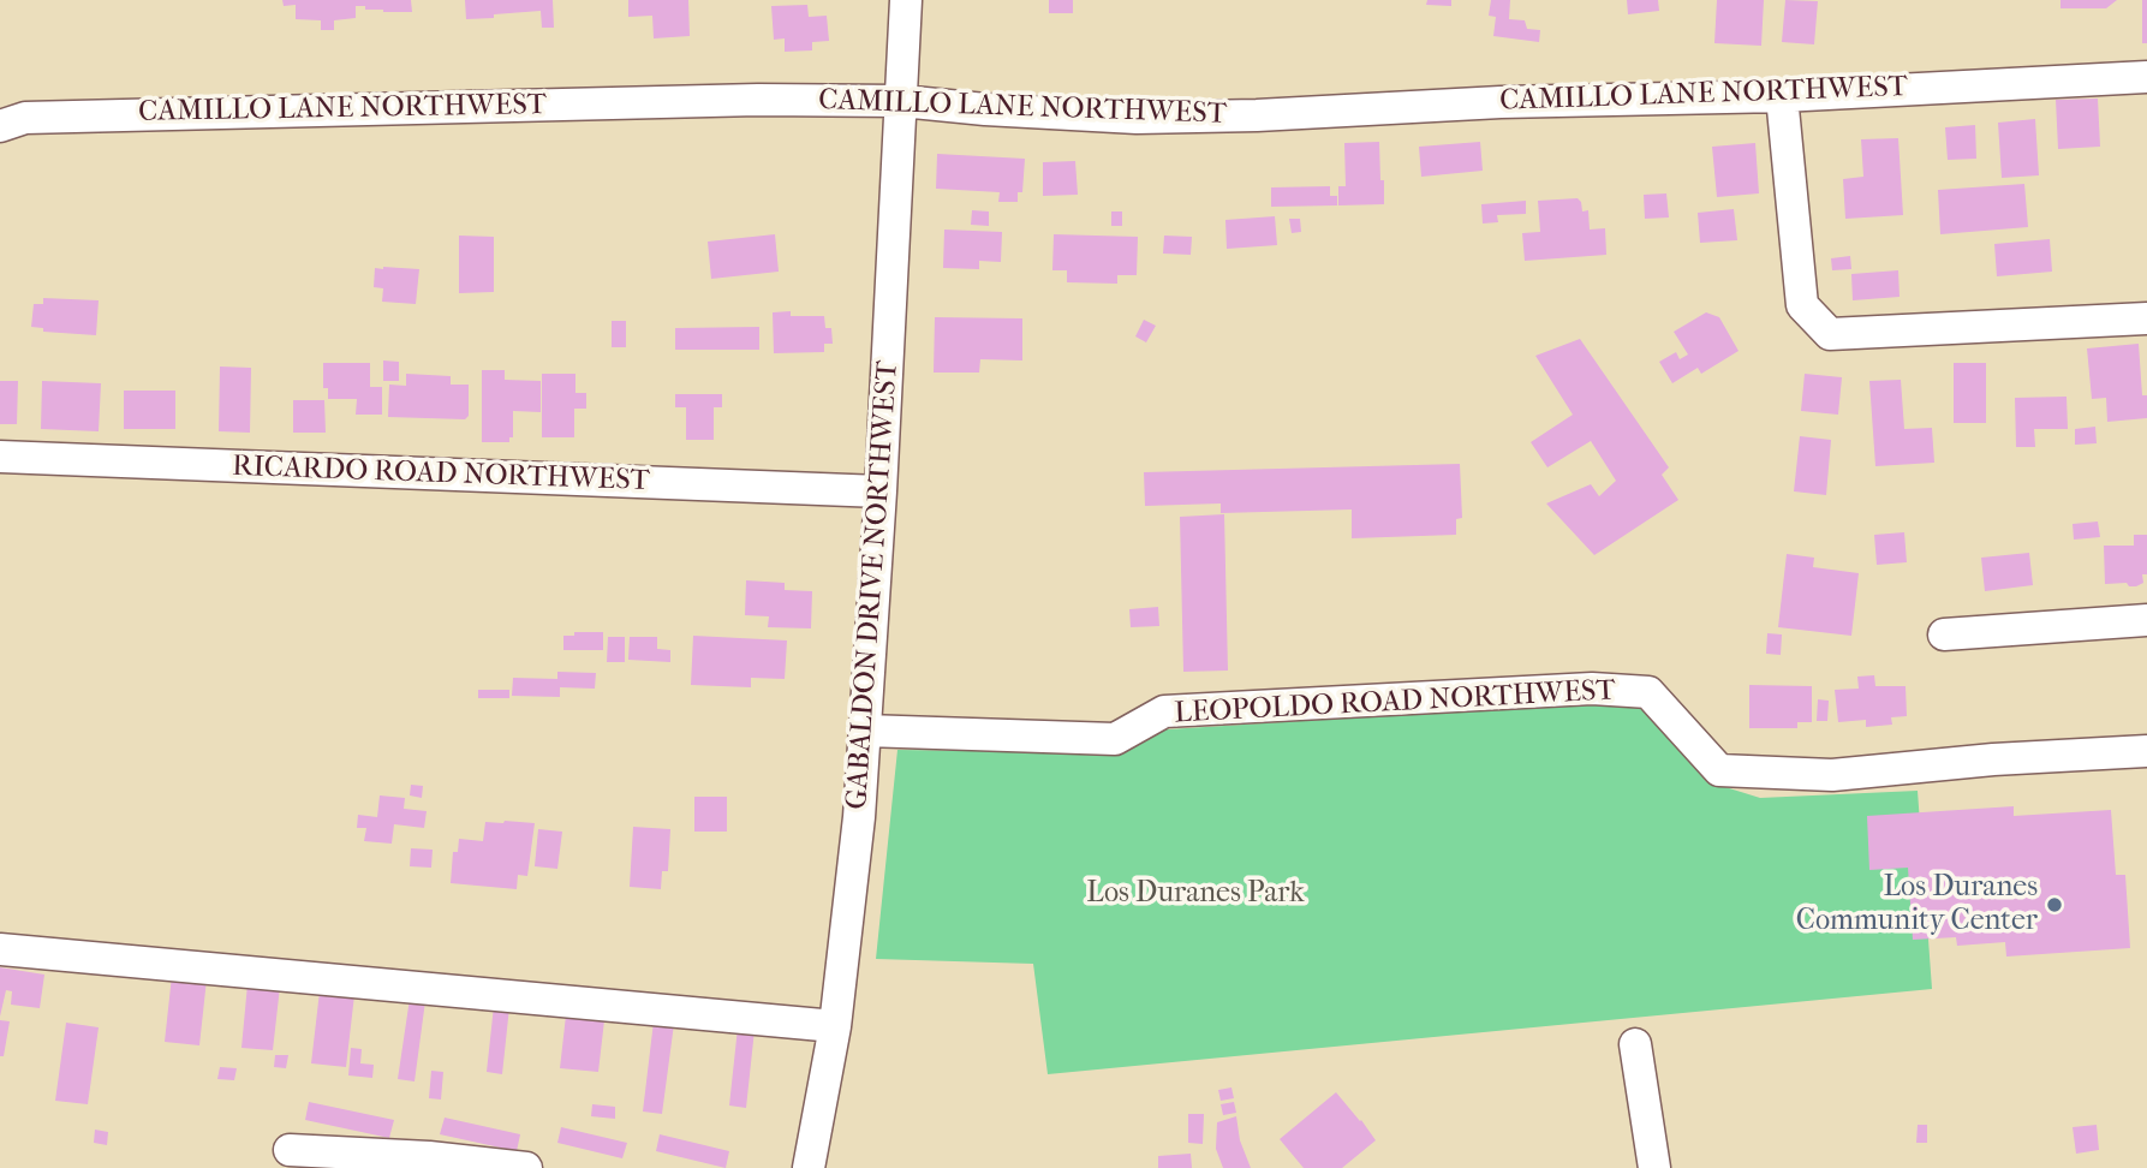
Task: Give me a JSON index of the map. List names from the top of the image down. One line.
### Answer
{"streets":{"street":["CAMILLO LANE NORTHWEST","RICARDO ROAD NORTHWEST","GABALDON DRIVE NORTHWEST","LEOPOLDO ROAD NORTHWEST"]},"crossings":[["CAMILLO LANE NORTHWEST","GABALDON DRIVE NORTHWEST"],["RICARDO ROAD NORTHWEST","GABALDON DRIVE NORTHWEST"],["GABALDON DRIVE NORTHWEST","LEOPOLDO ROAD NORTHWEST"]],"parks":["Los Duranes Park"],"places":["Los Duranes Community Center"]}
